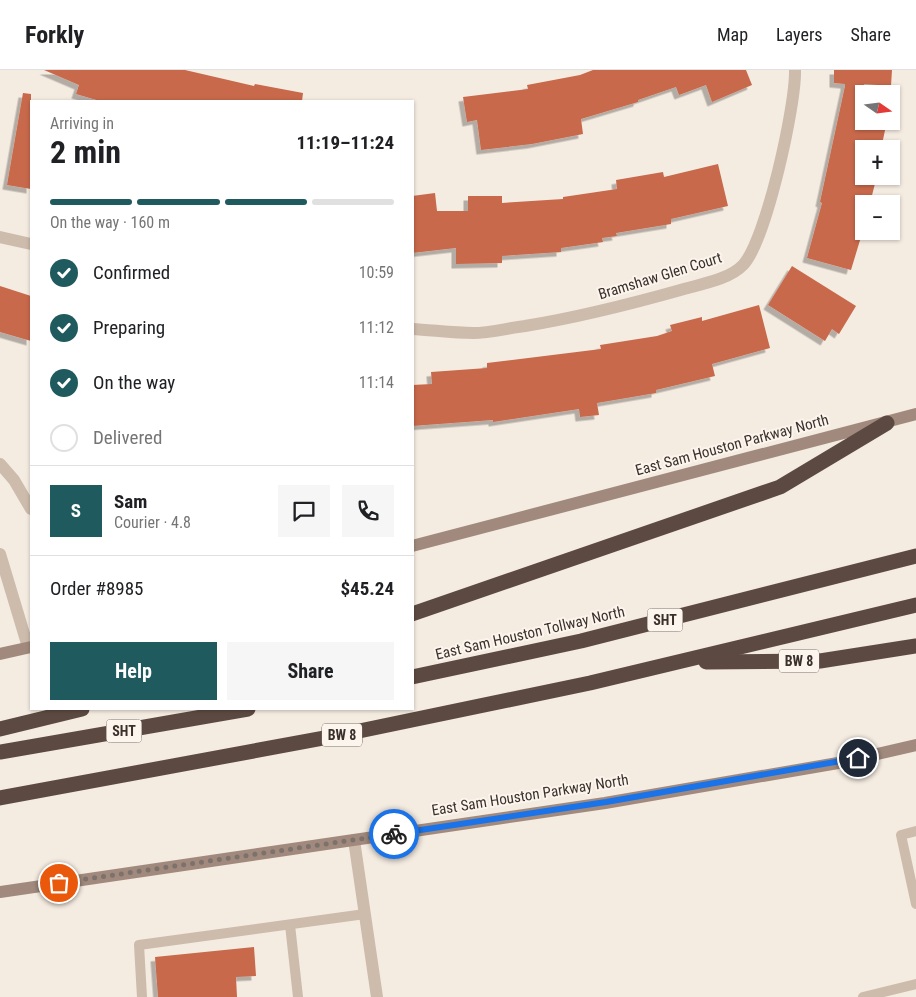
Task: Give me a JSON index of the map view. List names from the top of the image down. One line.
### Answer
{"streets":{"highway":["SHT","East Sam Houston Tollway North","BW 8"],"main road":["East Sam Houston Parkway North"],"street":["Bramshaw Glen Court"]},"north":"right","page":{"header":"Forkly","nav":["Map","Layers","Share"],"map_buttons":["+","−"],"heading":["2 min","Arriving in","11:19–11:24"],"panel":["Sam","Courier · 4.8","Order #8985","$45.24"],"bar":"On the way · 160 m","list":[["Confirmed","10:59"],["Preparing","11:12"],["On the way","11:14"],"Delivered"],"round":"S","buttons":["Help","Share"]}}
